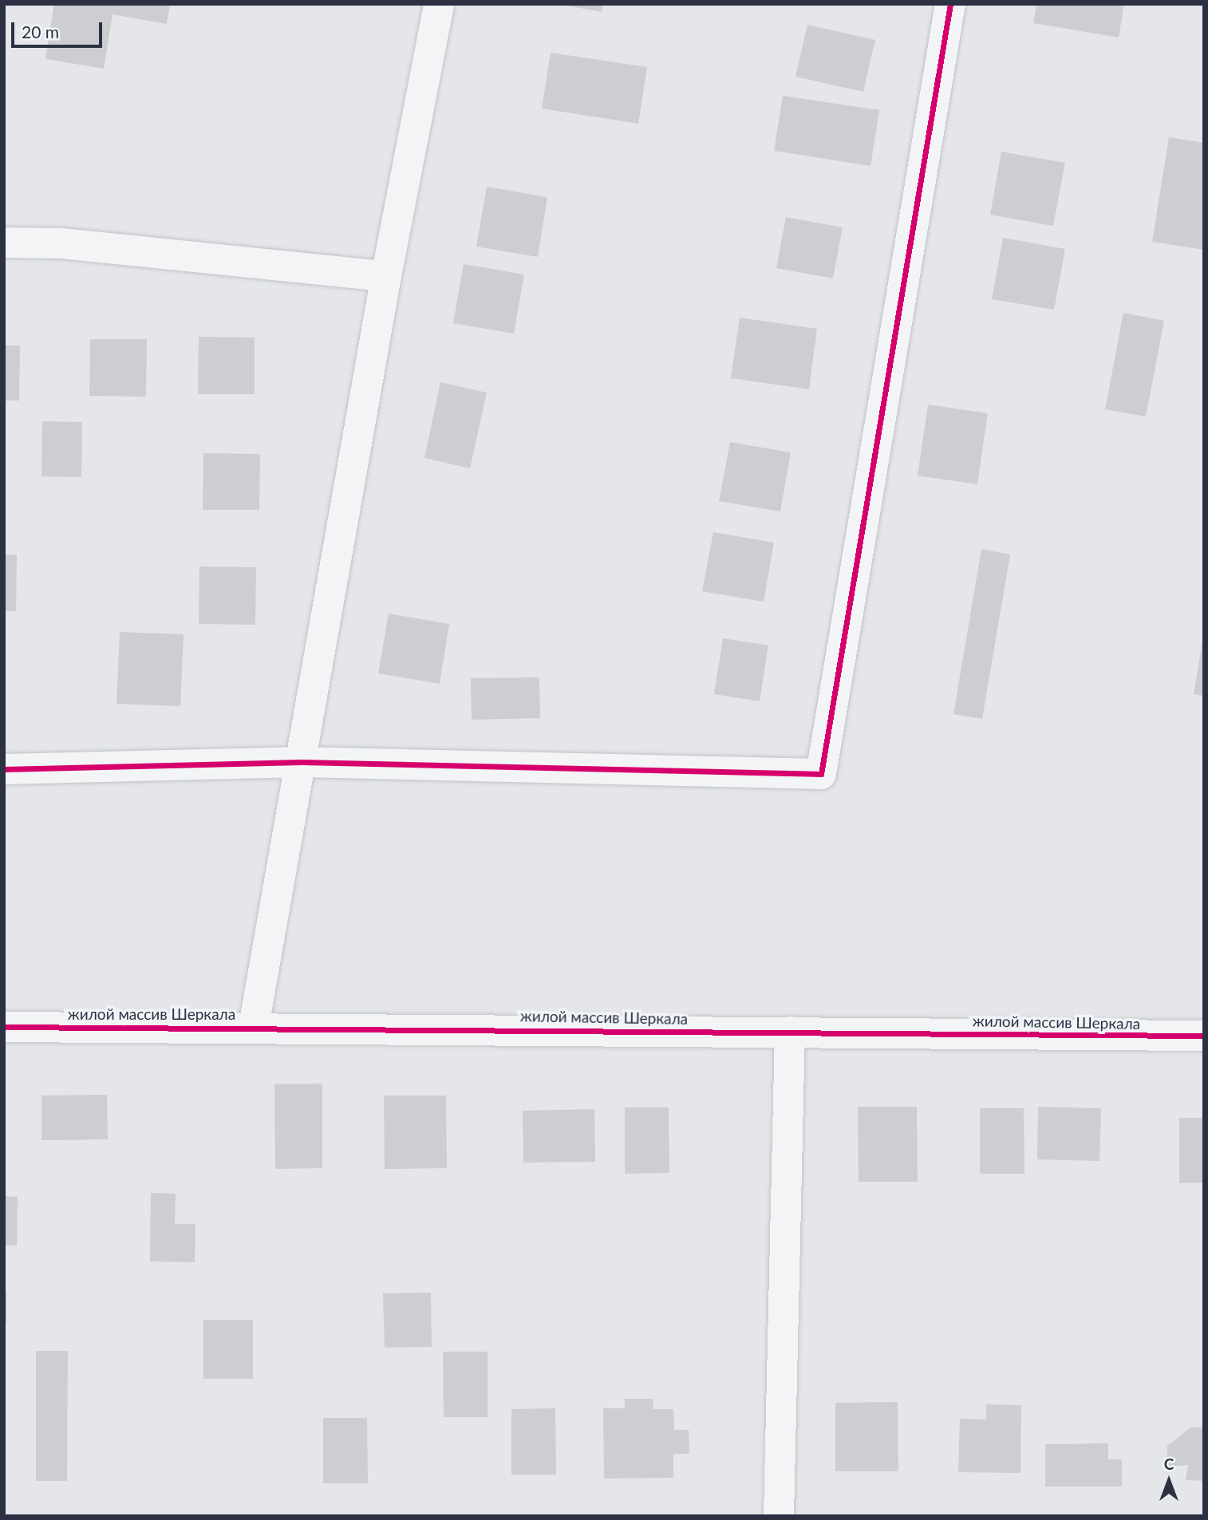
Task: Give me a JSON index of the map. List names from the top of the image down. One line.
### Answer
{"streets":{"street":["жилой массив Шеркала"]},"scale_bar":"20 m","north":"top"}
